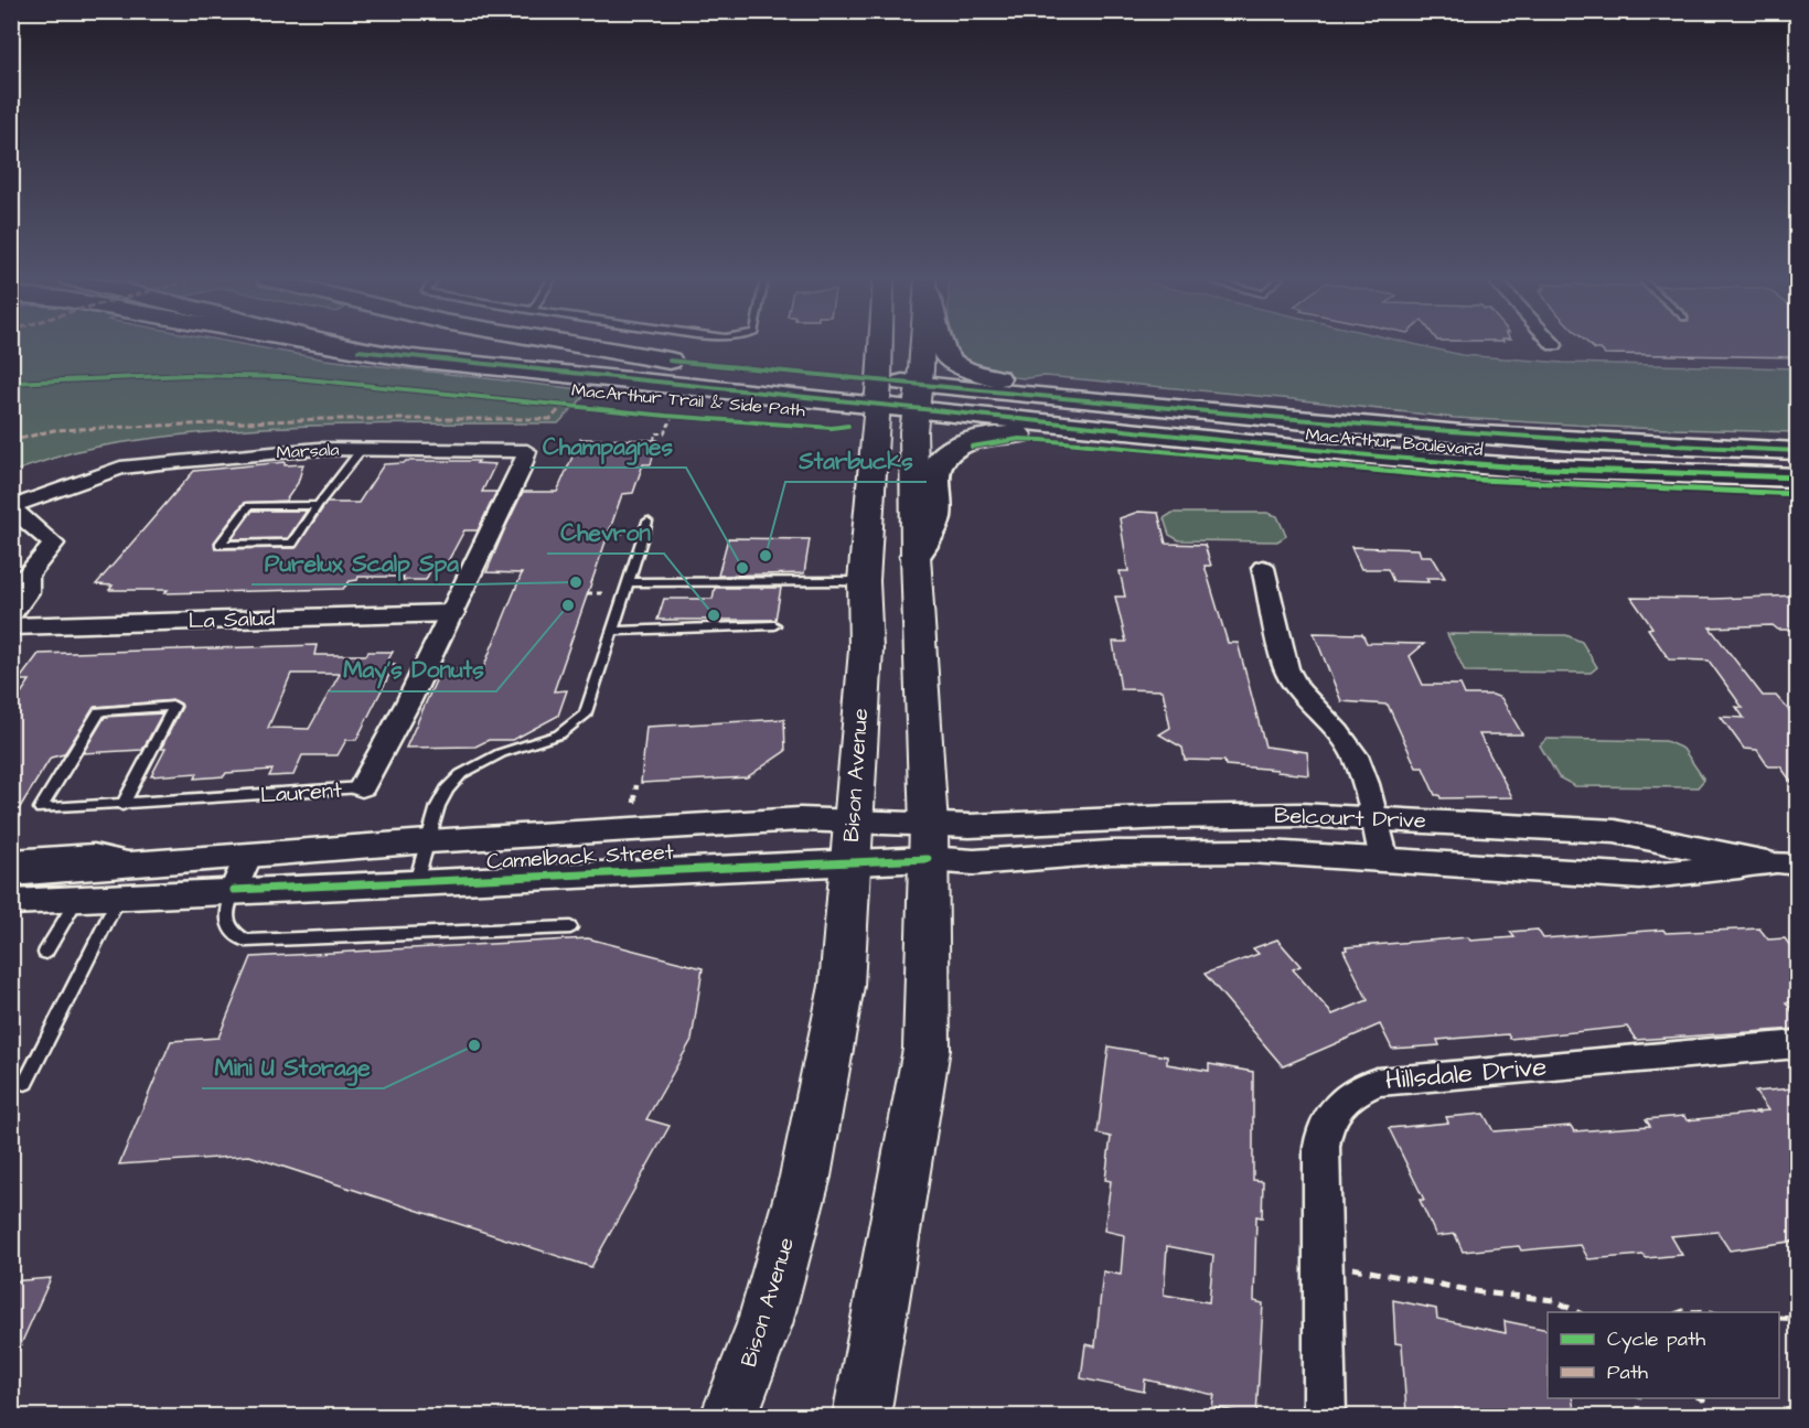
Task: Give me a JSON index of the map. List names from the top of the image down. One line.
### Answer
{"streets":{"main road":["MacArthur Boulevard","Bison Avenue"],"street":["Marsala","La Salud","Laurent","Belcourt Drive","Camelback Street","Hillsdale Drive"],"cycle path":["MacArthur Trail & Side Path"]},"crossings":[["MacArthur Boulevard","Bison Avenue"],["Marsala","La Salud"],["Marsala","Laurent"],["La Salud","Laurent"],["Bison Avenue","Camelback Street"],["Belcourt Drive","Camelback Street"]],"places":["Starbucks","Champagnes","Purelux Scalp Spa","May’s Donuts","Chevron","Mini U Storage"],"legend":["Cycle path","Path"]}
